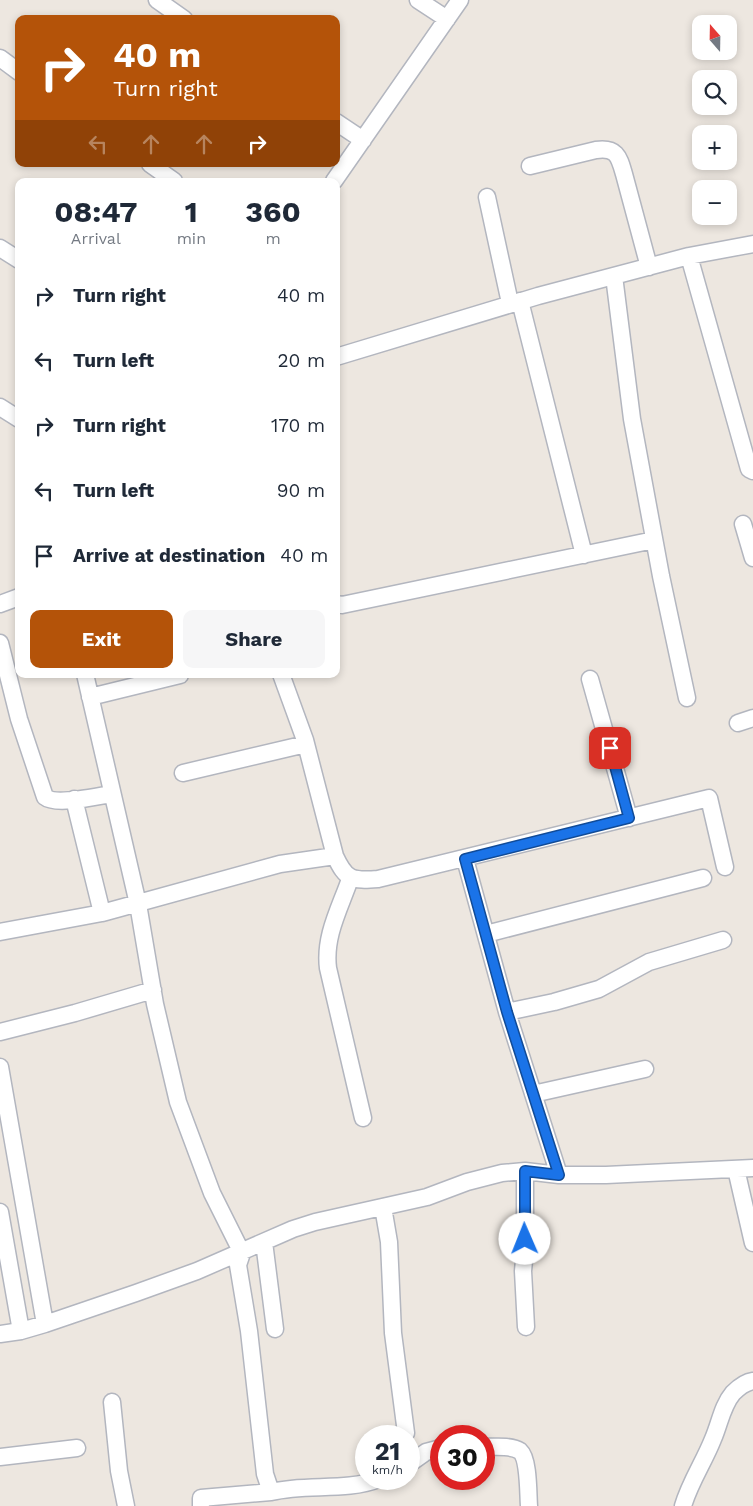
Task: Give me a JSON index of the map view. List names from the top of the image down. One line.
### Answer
{"north":"top","page":{"map_buttons":["+","−"],"turn":["40 m","Turn right"],"eta":["08:47","Arrival","1","min","360","m"],"list":[{"name":"Turn right","value":"40 m"},{"name":"Turn left","value":"20 m"},{"name":"Turn right","value":"170 m"},{"name":"Turn left","value":"90 m"},{"name":"Arrive at destination","value":"40 m"}],"buttons":["Exit","Share"],"speed":"21 km/h","limit":"30"}}
